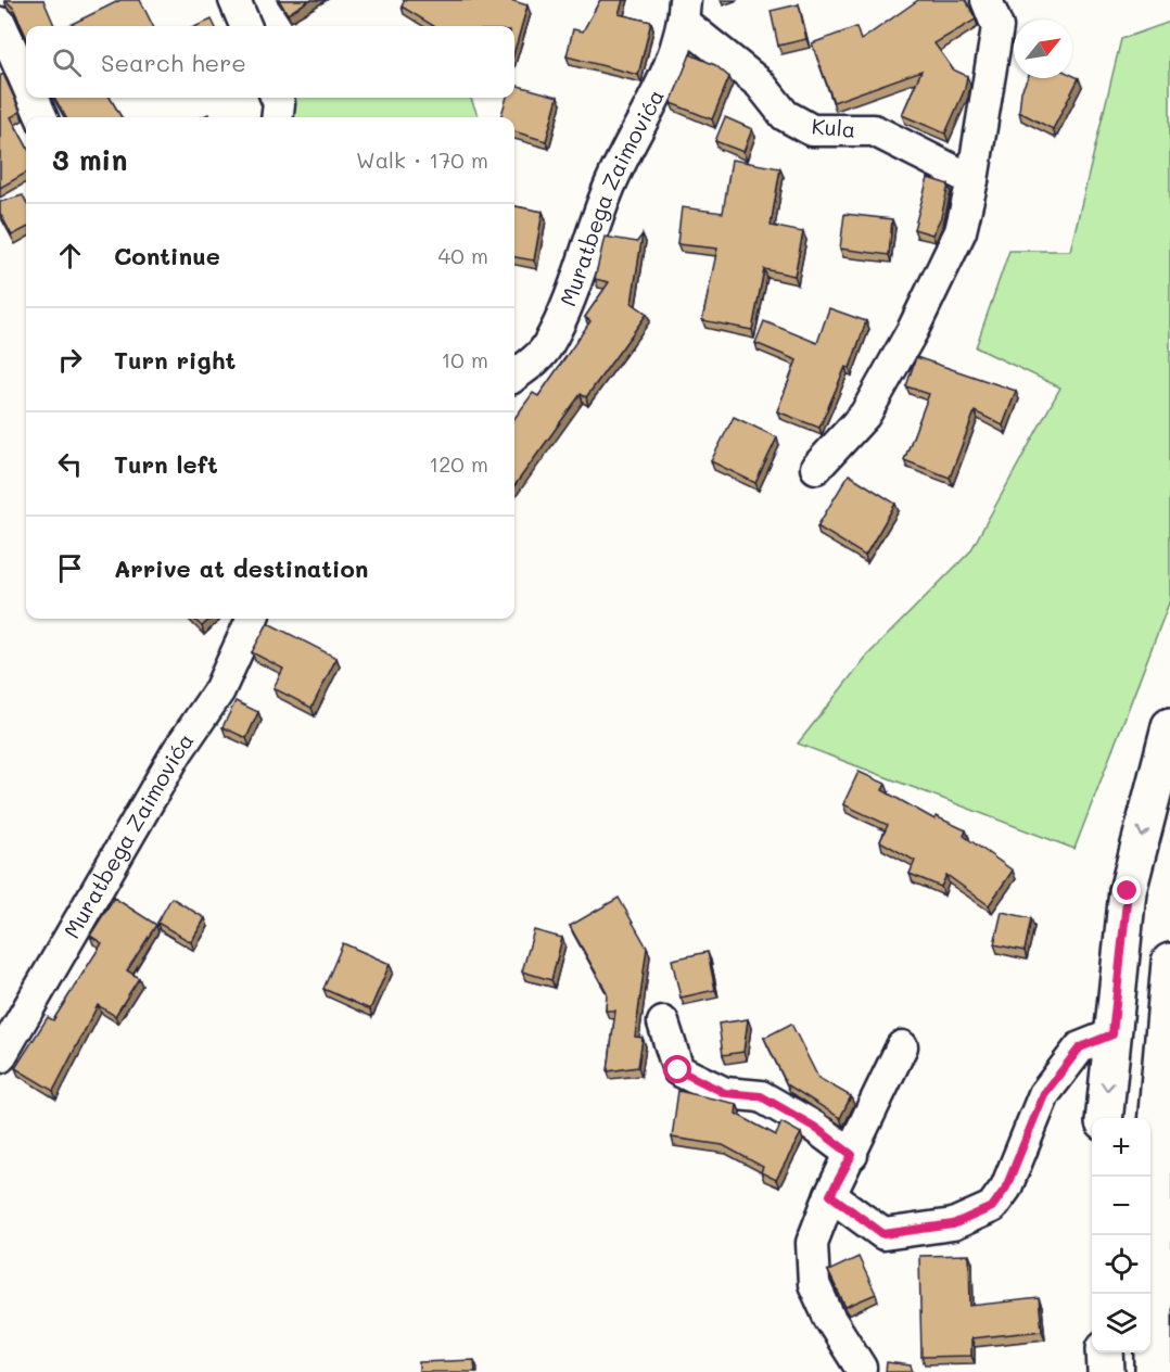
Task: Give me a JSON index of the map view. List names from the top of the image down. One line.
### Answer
{"streets":{"street":["Kula","Muratbega Zaimovića"]},"crossings":[["Kula","Muratbega Zaimovića"]],"north":"top right","page":{"search":"Search here","heading":["3 min","Walk · 170 m"],"list":[["Continue","40 m"],["Turn right","10 m"],["Turn left","120 m"],"Arrive at destination"],"map_buttons":["+","−"]}}
